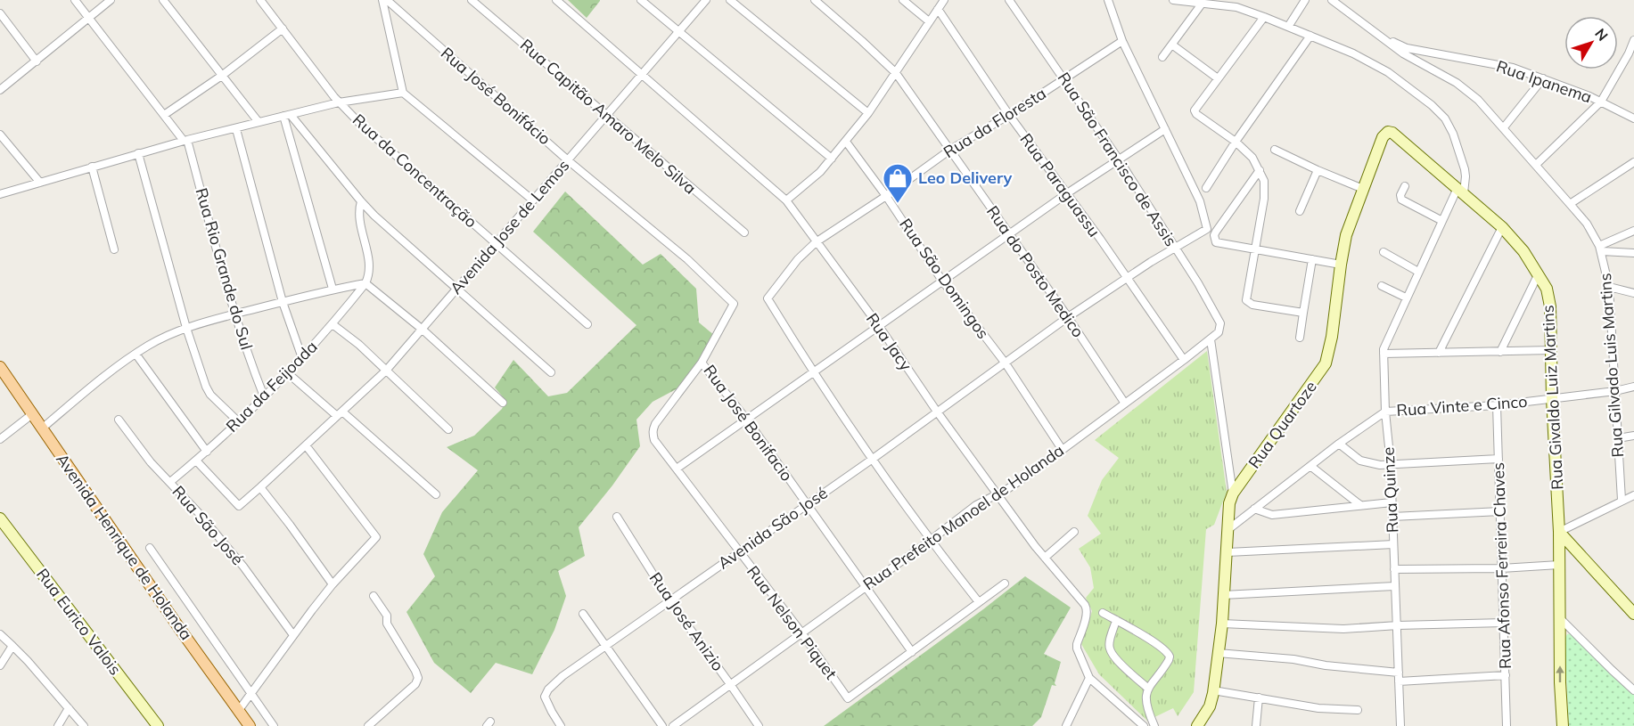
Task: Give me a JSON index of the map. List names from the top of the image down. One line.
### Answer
{"streets":{"main road":["Avenida Henrique de Holanda"],"street":["Rua Ipanema","Rua José Bonifácio","Rua Capitão Amaro Melo Silva","Rua da Floresta","Rua São Francisco de Assis","Rua da Concentração","Rua Paraguassu","Avenida Jose de Lemos","Rua Rio Grande do Sul","Rua do Posto Medico","Rua São Domingos","Rua Jacy","Rua Gilvado Luis Martins","Rua da Feijoada","Rua Givaldo Luiz Martins","Rua Vinte e Cinco","Rua José Bonifacio","Rua Quartoze","Rua Quinze","Rua Prefeito Manoel de Holanda","Rua São José","Avenida São José","Rua Afonso Ferreira Chaves","Rua Eurico Valois","Rua José Anizio","Rua Nelson Piquet"]},"crossings":[["Rua Ipanema","Rua Gilvado Luis Martins"],["Rua José Bonifácio","Avenida Jose de Lemos"],["Rua José Bonifácio","Rua José Bonifacio"],["Rua Capitão Amaro Melo Silva","Avenida Jose de Lemos"],["Rua da Floresta","Rua São Francisco de Assis"],["Rua da Floresta","Rua Paraguassu"],["Rua da Floresta","Rua do Posto Medico"],["Rua da Floresta","Rua São Domingos"],["Rua da Floresta","Rua Jacy"],["Rua São Francisco de Assis","Rua Prefeito Manoel de Holanda"],["Rua da Concentração","Avenida Jose de Lemos"],["Rua Paraguassu","Rua Prefeito Manoel de Holanda"],["Avenida Jose de Lemos","Rua Jacy"],["Rua Rio Grande do Sul","Rua da Feijoada"],["Rua do Posto Medico","Rua Prefeito Manoel de Holanda"],["Rua São Domingos","Rua Prefeito Manoel de Holanda"],["Rua São Domingos","Avenida São José"],["Rua Jacy","Rua Prefeito Manoel de Holanda"],["Rua Jacy","Avenida São José"],["Rua Gilvado Luis Martins","Rua Vinte e Cinco"],["Rua da Feijoada","Rua São José"],["Rua Givaldo Luiz Martins","Rua Vinte e Cinco"],["Rua Givaldo Luiz Martins","Rua Quartoze"],["Rua Givaldo Luiz Martins","Rua Quinze"],["Rua Vinte e Cinco","Rua Quinze"],["Rua Vinte e Cinco","Rua Afonso Ferreira Chaves"],["Rua José Bonifacio","Rua Prefeito Manoel de Holanda"],["Rua José Bonifacio","Avenida São José"],["Rua José Bonifacio","Rua Nelson Piquet"],["Rua Prefeito Manoel de Holanda","Rua José Anizio"],["Rua Prefeito Manoel de Holanda","Rua Nelson Piquet"],["Avenida São José","Rua José Anizio"],["Avenida São José","Rua Nelson Piquet"]],"places":{"shop":["Leo Delivery"]},"north":"top right"}
